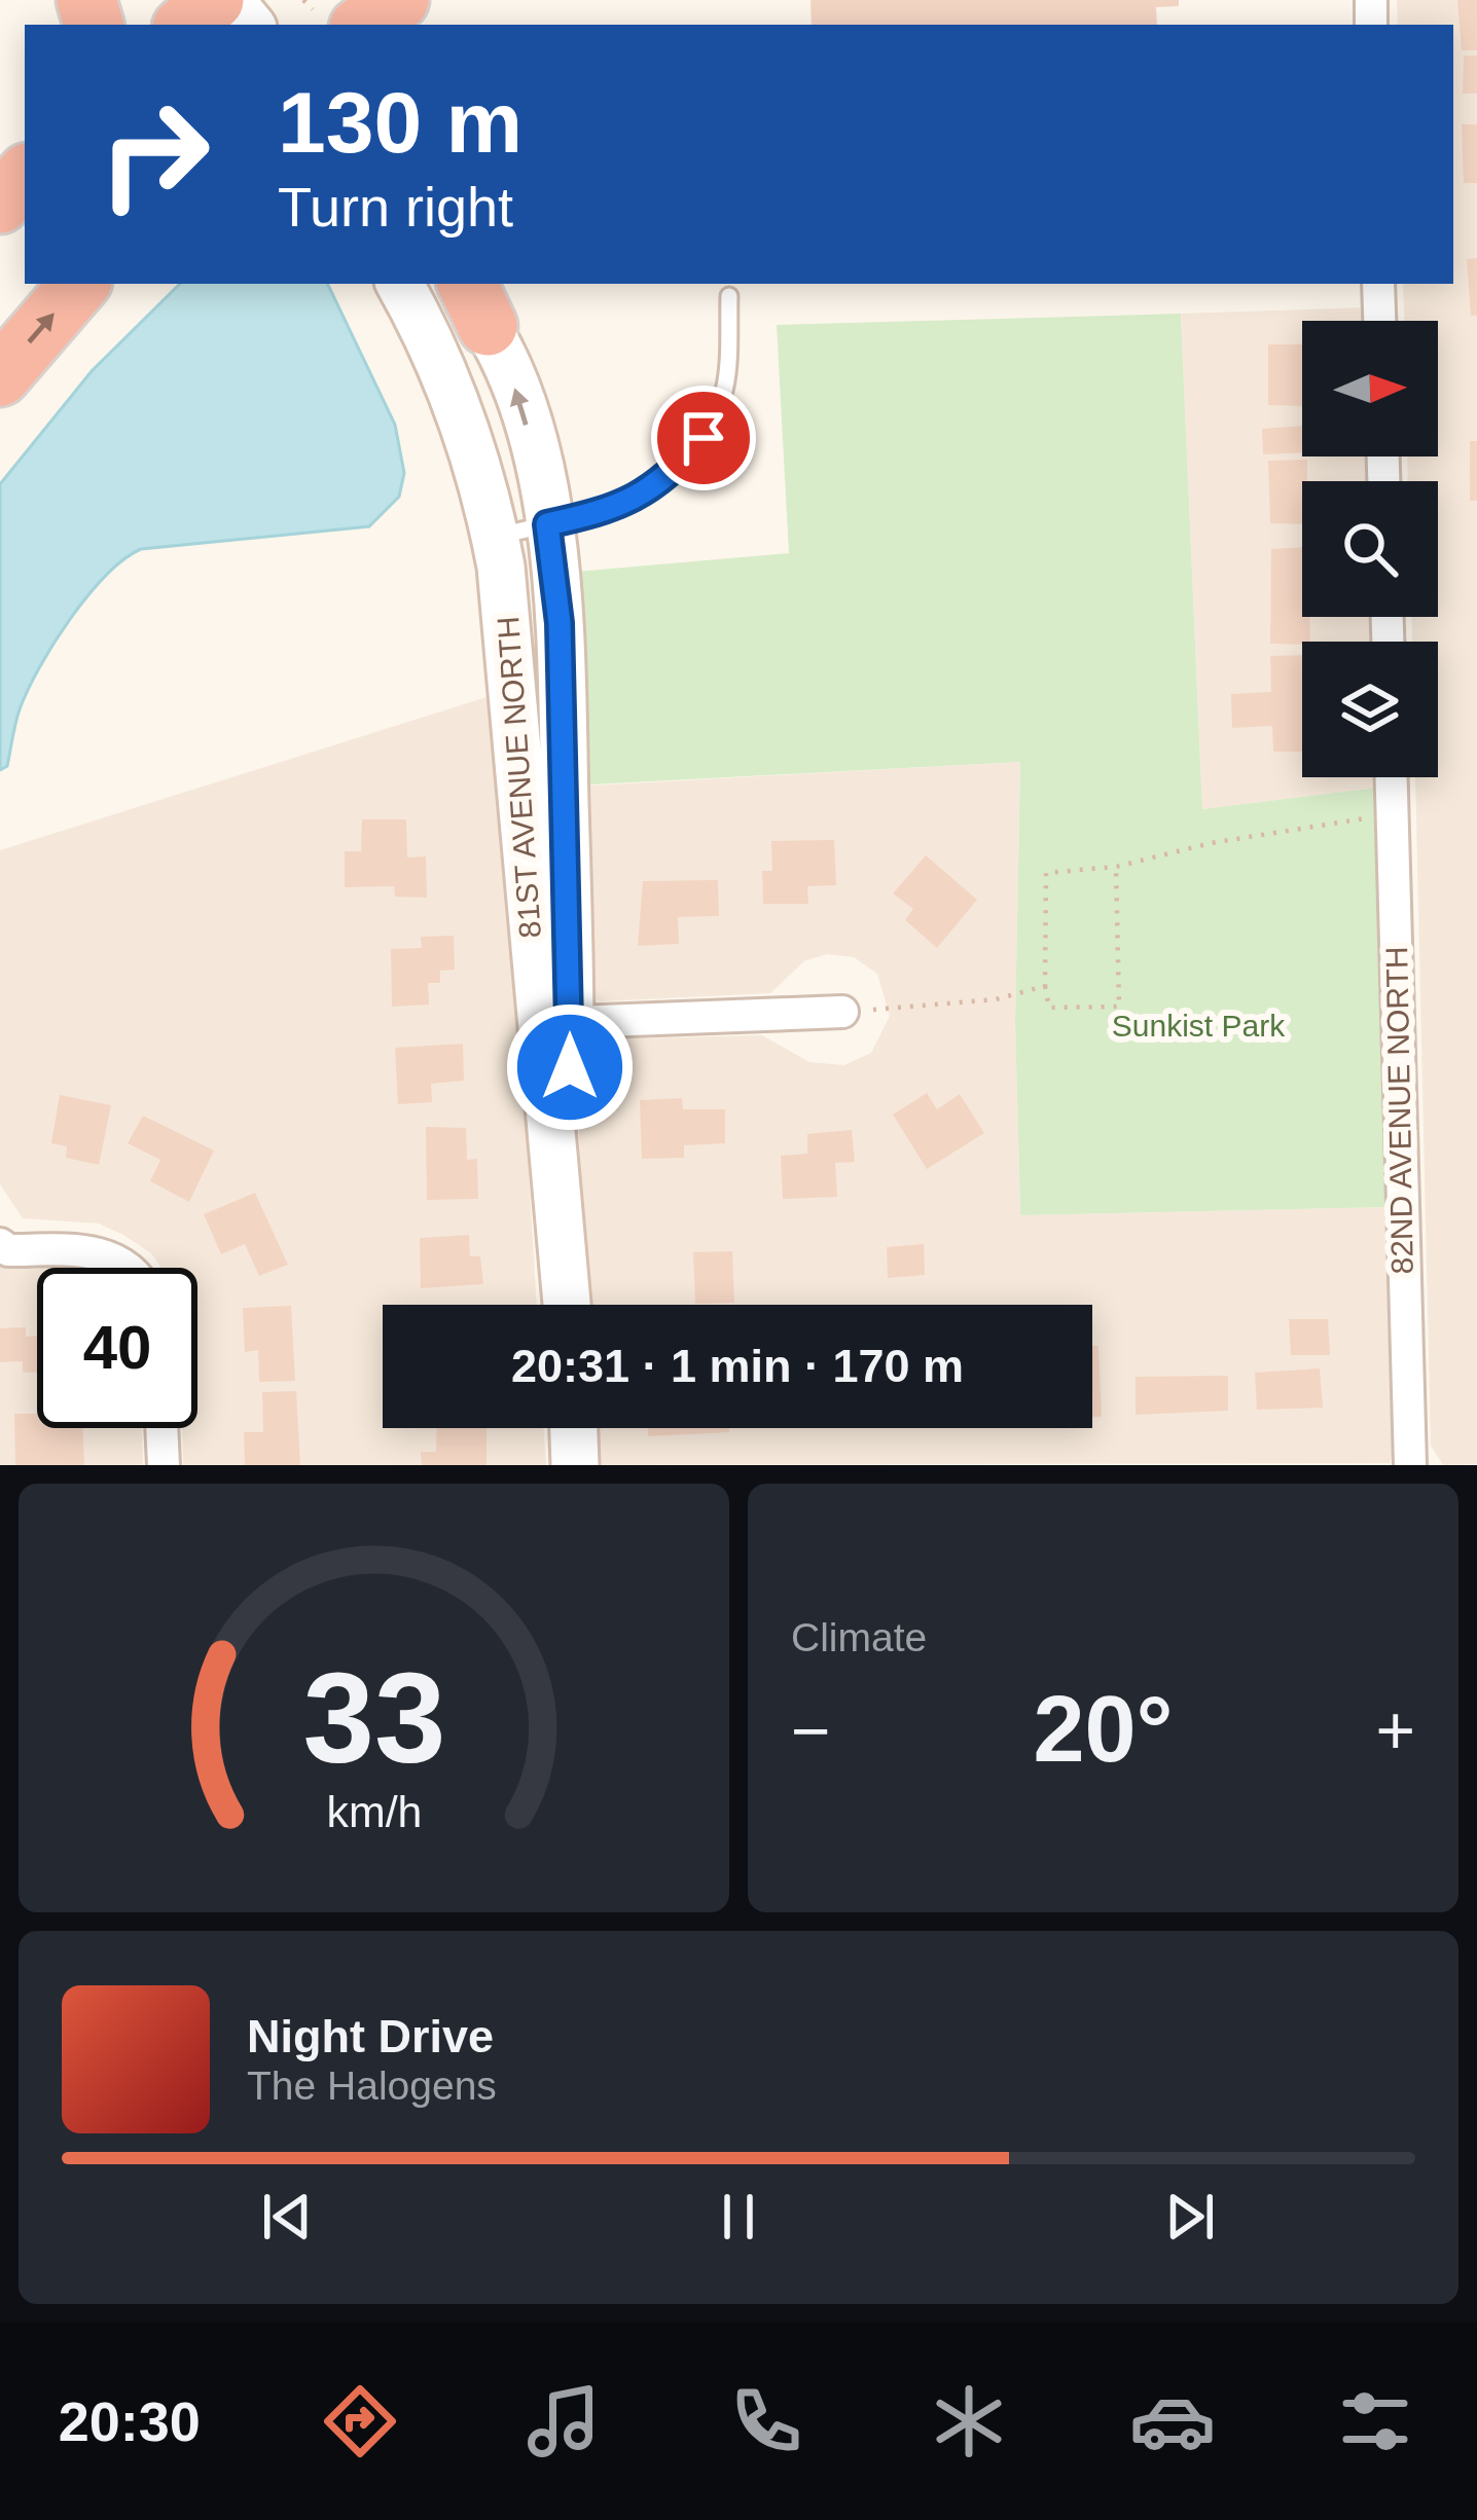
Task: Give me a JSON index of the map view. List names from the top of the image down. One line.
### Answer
{"streets":{"street":["81ST AVENUE NORTH","82ND AVENUE NORTH"]},"parks":["Sunkist Park"],"north":"right","page":{"turn":["130 m","Turn right"],"limit":"40","trip":"20:31 · 1 min · 170 m","tile":"Climate","heat":["−","20°","+"],"song":["Night Drive","The Halogens"],"tabs":"20:30","gauge":["33","km/h"]}}
